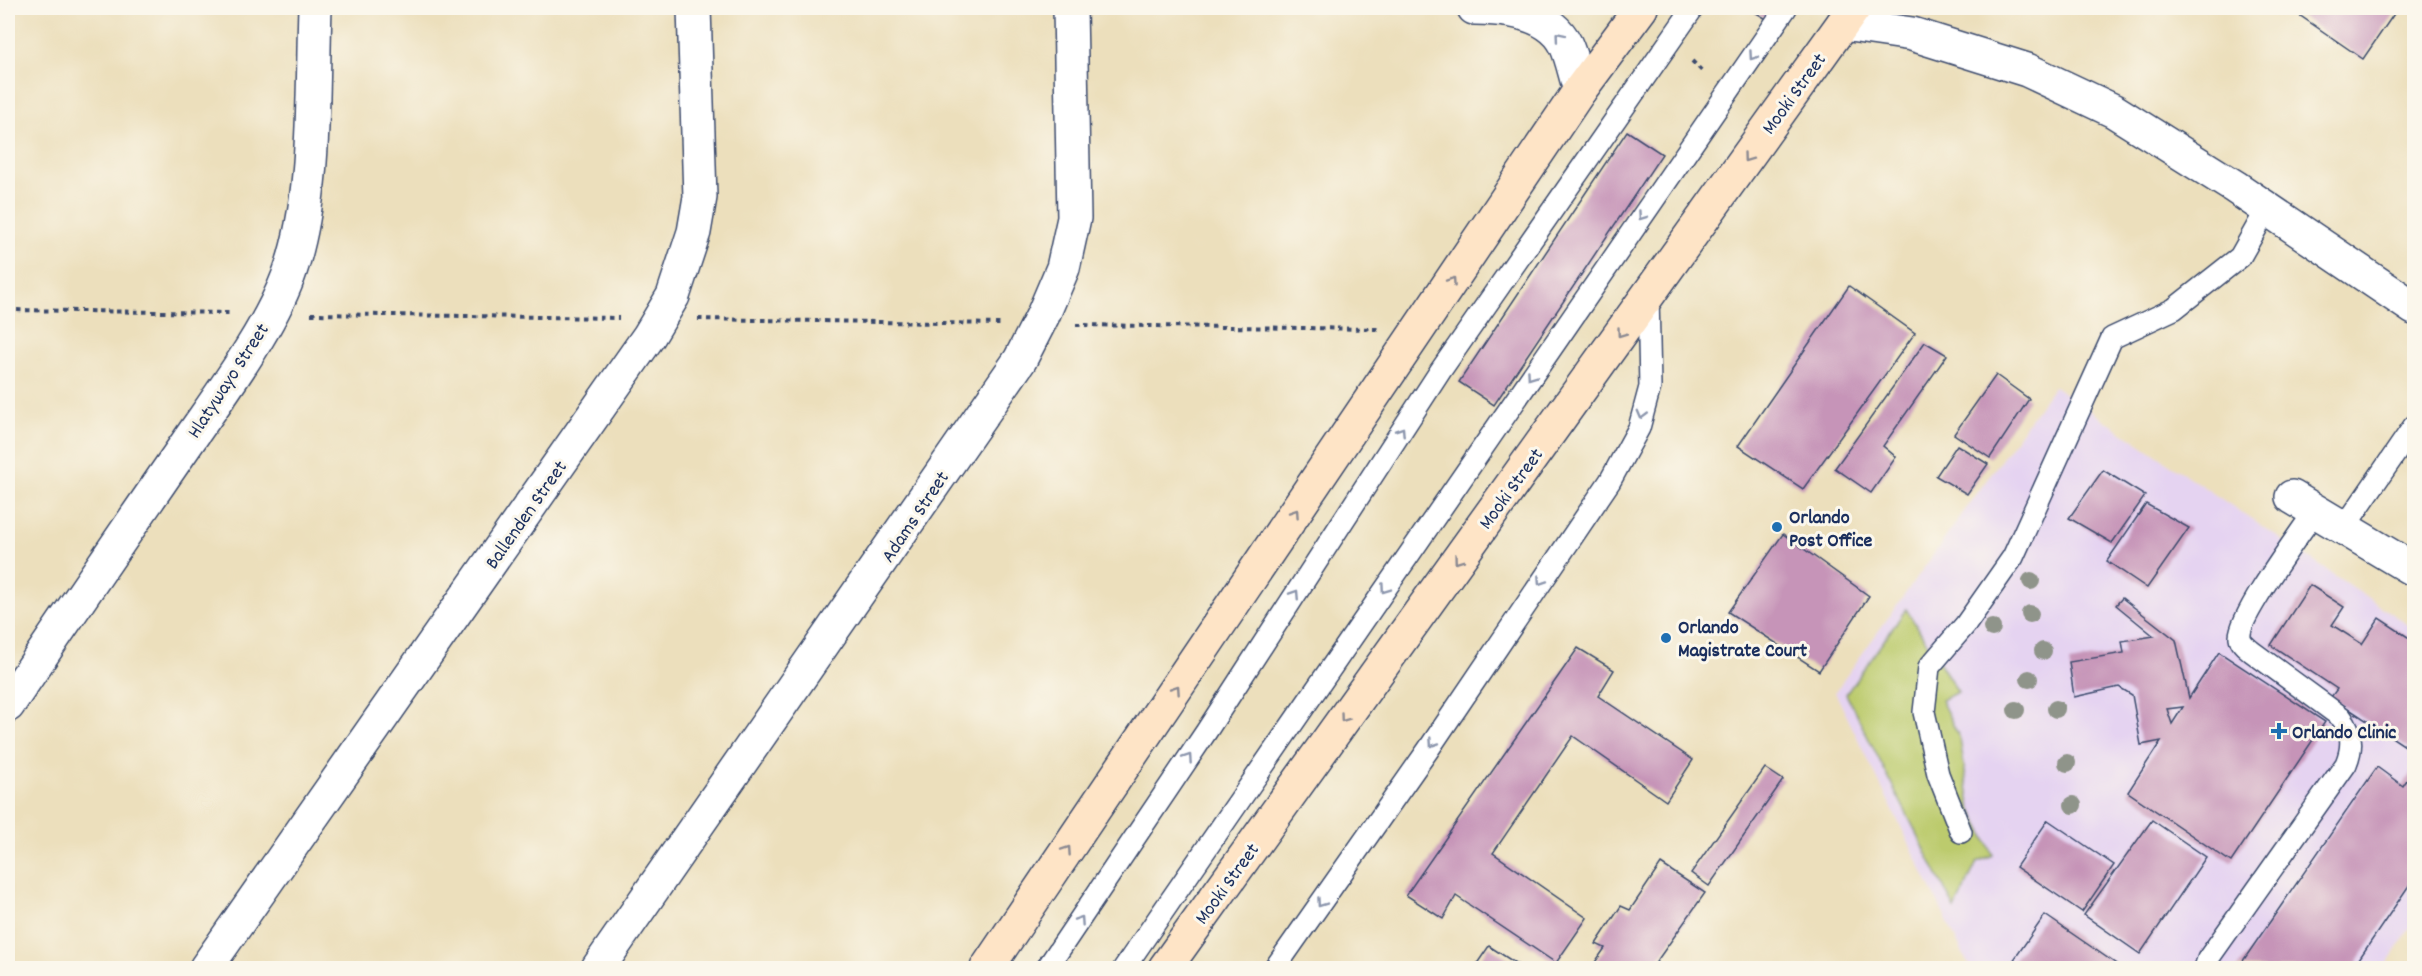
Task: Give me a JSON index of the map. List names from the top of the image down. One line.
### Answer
{"streets":{"main road":["Mooki Street"],"street":["Hlatywayo Street","Ballenden Street","Adams Street"]},"places":{"other":["Orlando Post Office","Orlando Magistrate Court"],"health":["Orlando Clinic"]}}
